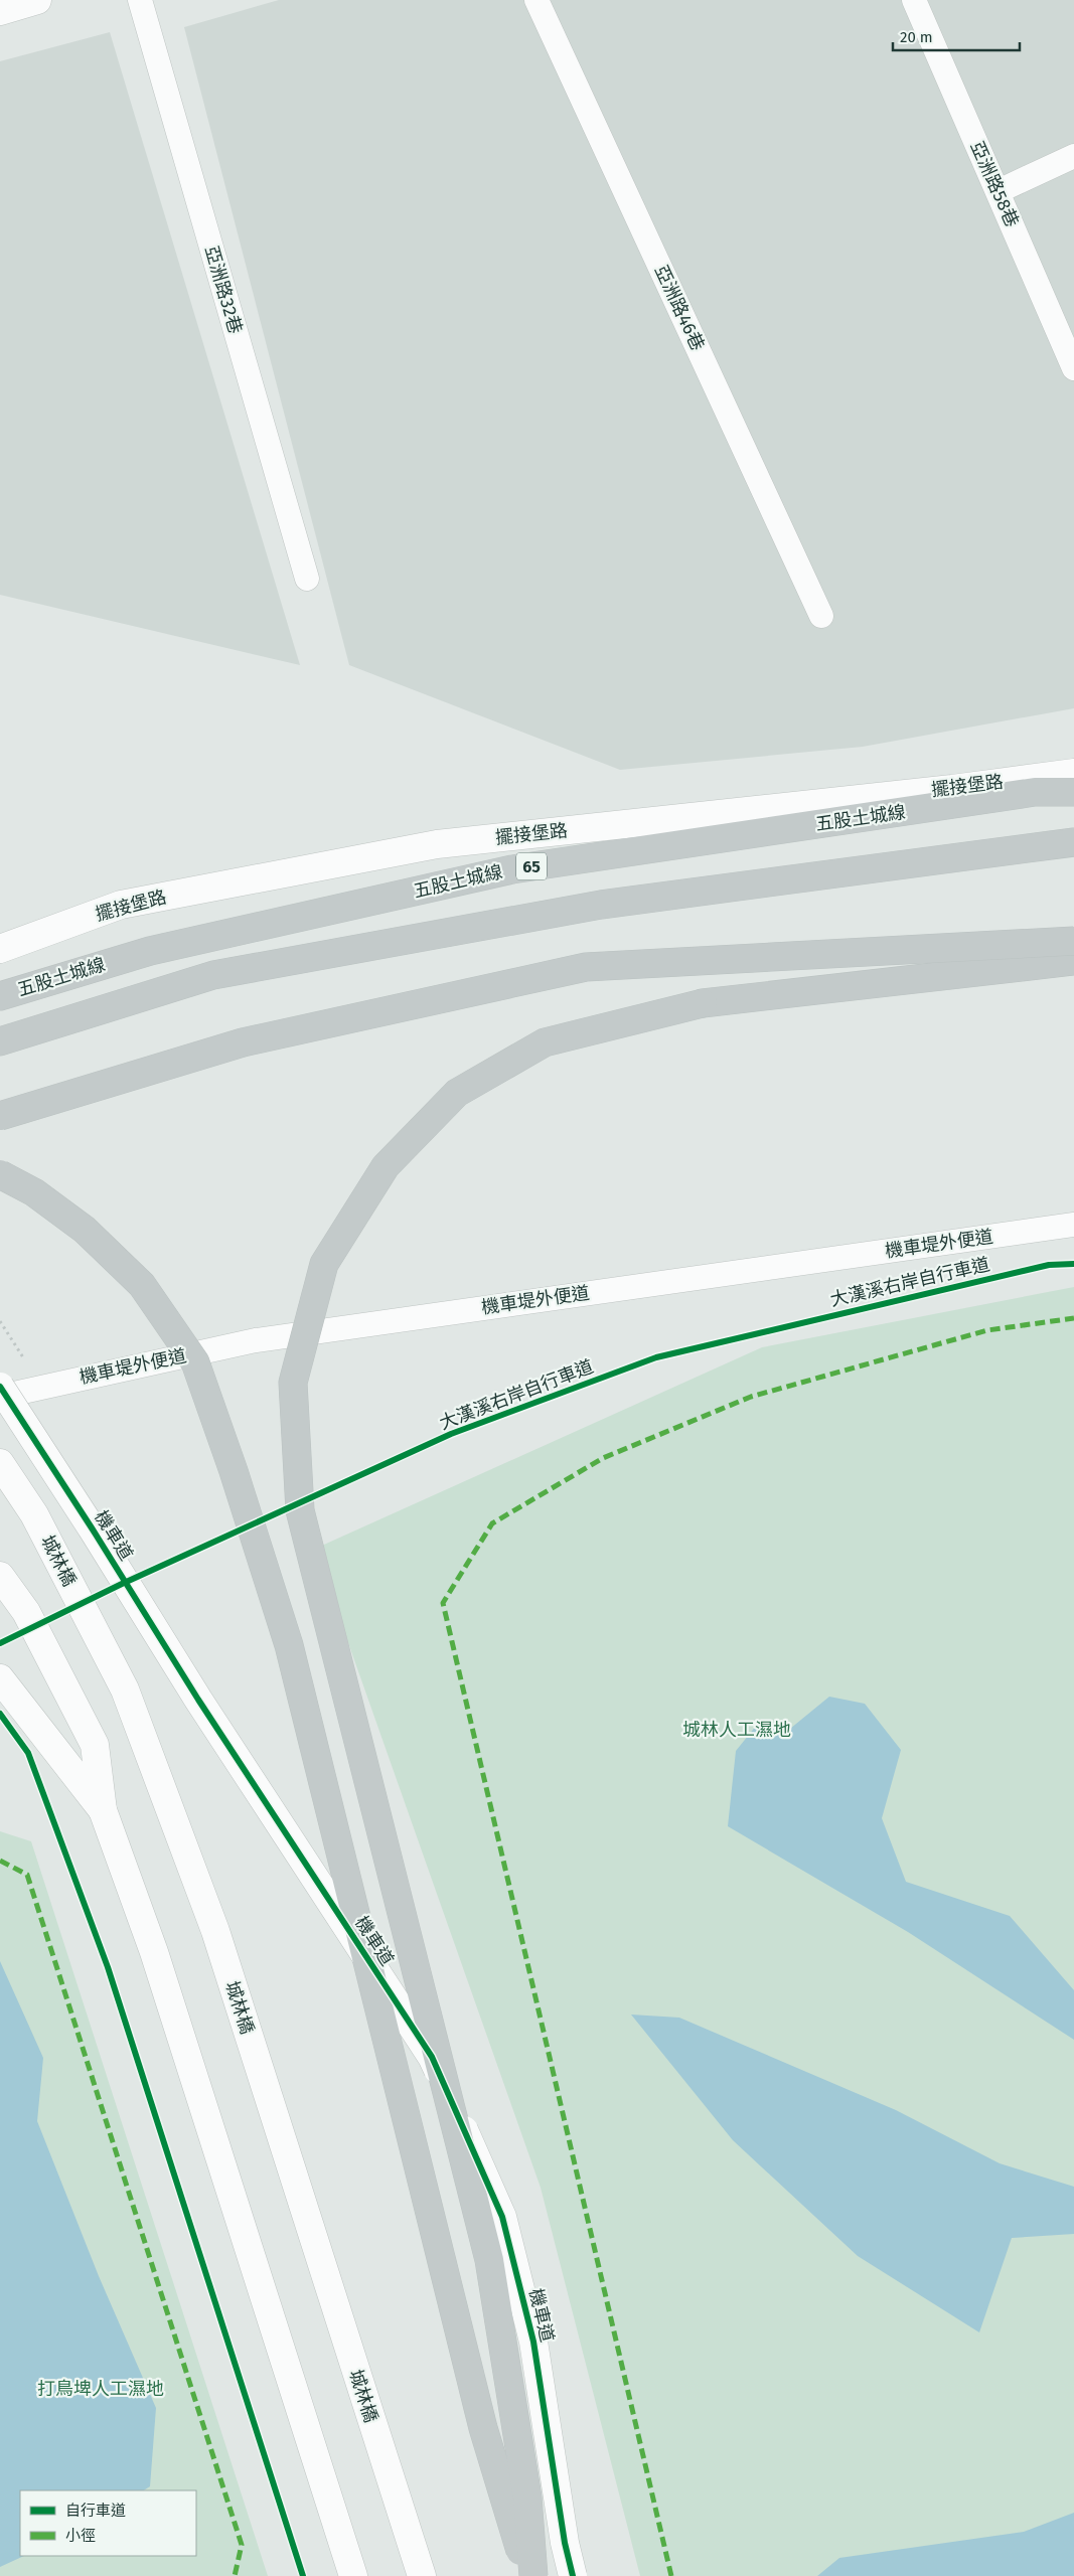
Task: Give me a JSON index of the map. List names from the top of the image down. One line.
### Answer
{"streets":{"highway":["五股土城線","65"],"street":["擺接堡路","機車道","城林橋"],"lane":["亞洲路58巷","亞洲路32巷","亞洲路46巷","機車堤外便道"],"cycle path":["大漢溪右岸自行車道"]},"parks":["城林人工濕地","打鳥埤人工濕地"],"legend":["自行車道","小徑"],"scale_bar":"20 m"}
